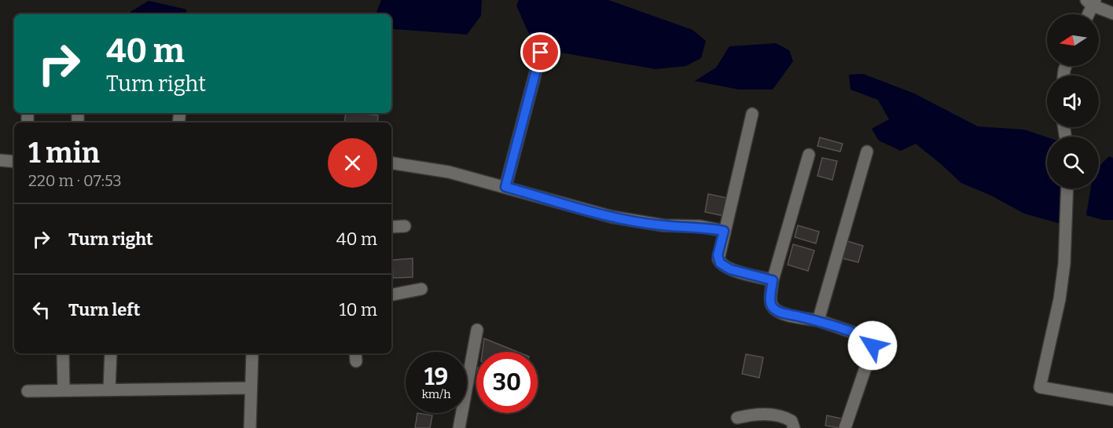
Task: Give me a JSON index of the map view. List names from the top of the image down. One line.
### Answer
{"north":"left","page":{"turn":["40 m","Turn right"],"heading":["1 min","220 m · 07:53"],"list":[{"name":"Turn right","value":"40 m"},{"name":"Turn left","value":"10 m"}],"speed":"19 km/h","limit":"30"}}
